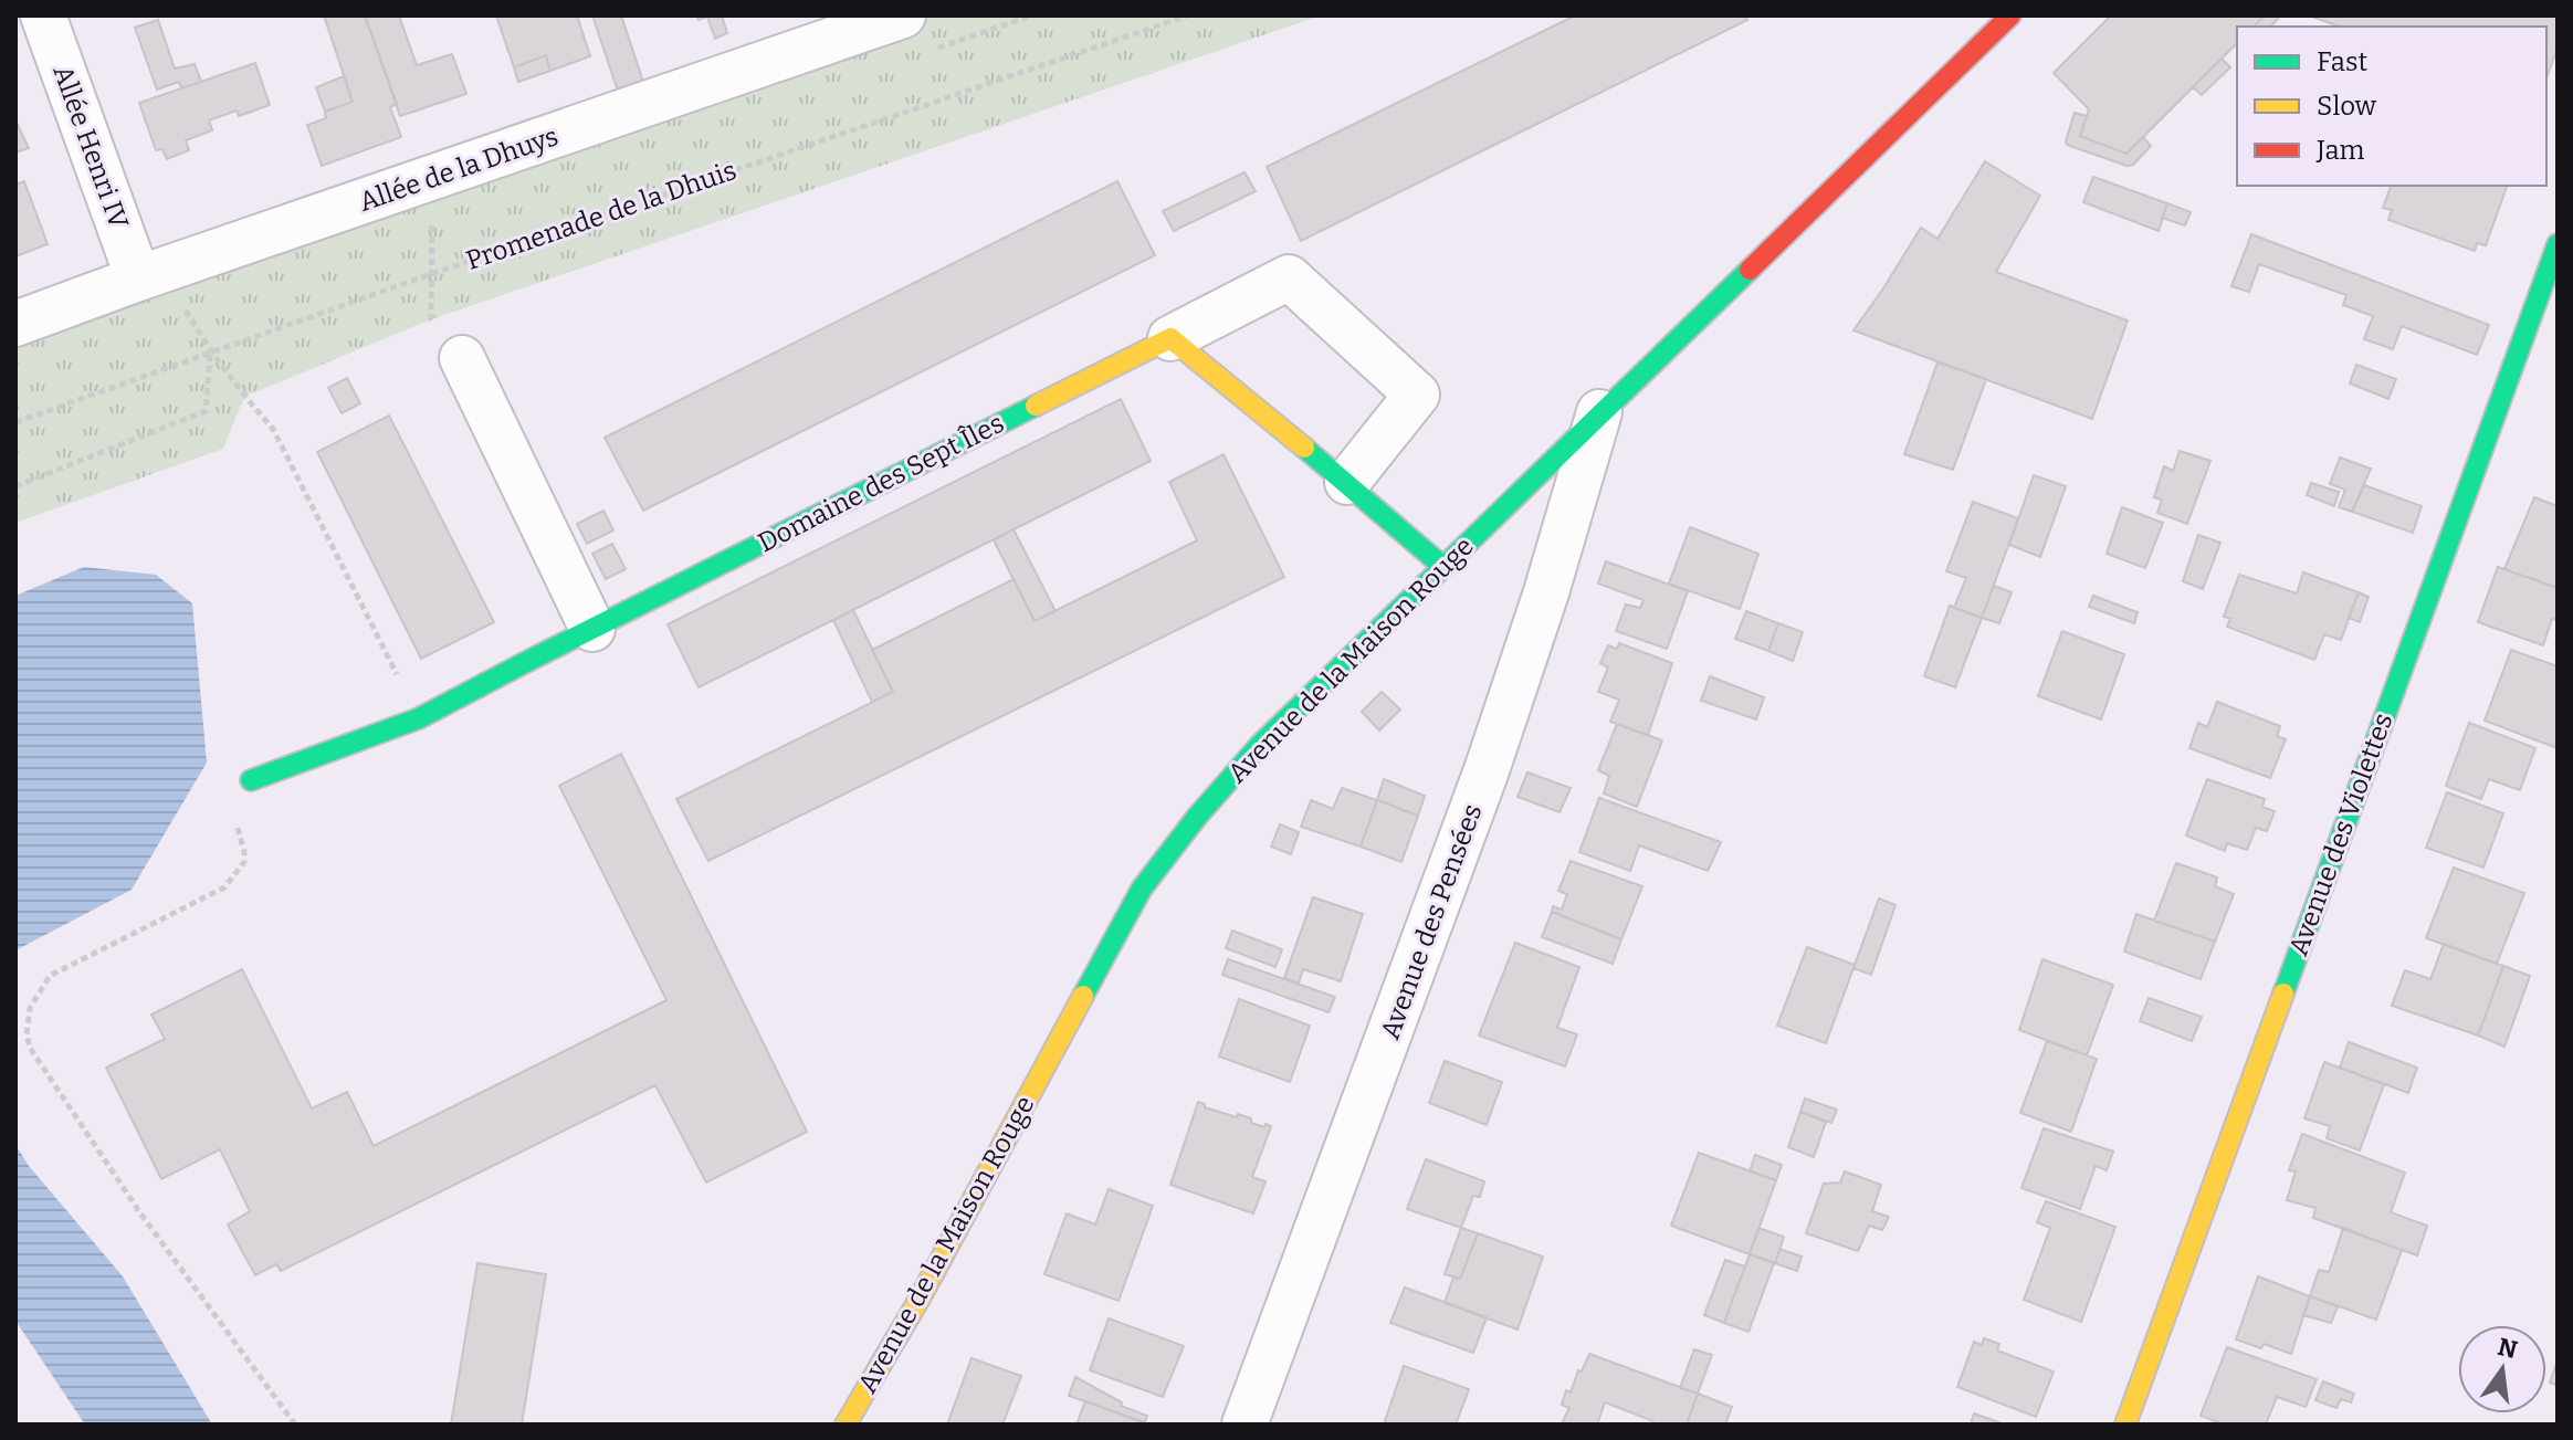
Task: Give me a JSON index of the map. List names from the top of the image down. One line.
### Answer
{"streets":{"street":["Allée Henri IV","Allée de la Dhuys","Domaine des Sept Îles","Avenue de la Maison Rouge","Avenue des Violettes","Avenue des Pensées"],"path":["Promenade de la Dhuis"]},"crossings":[["Allée Henri IV","Allée de la Dhuys"],["Avenue de la Maison Rouge","Avenue des Pensées"]],"legend":["Fast","Slow","Jam"],"north":"top"}
